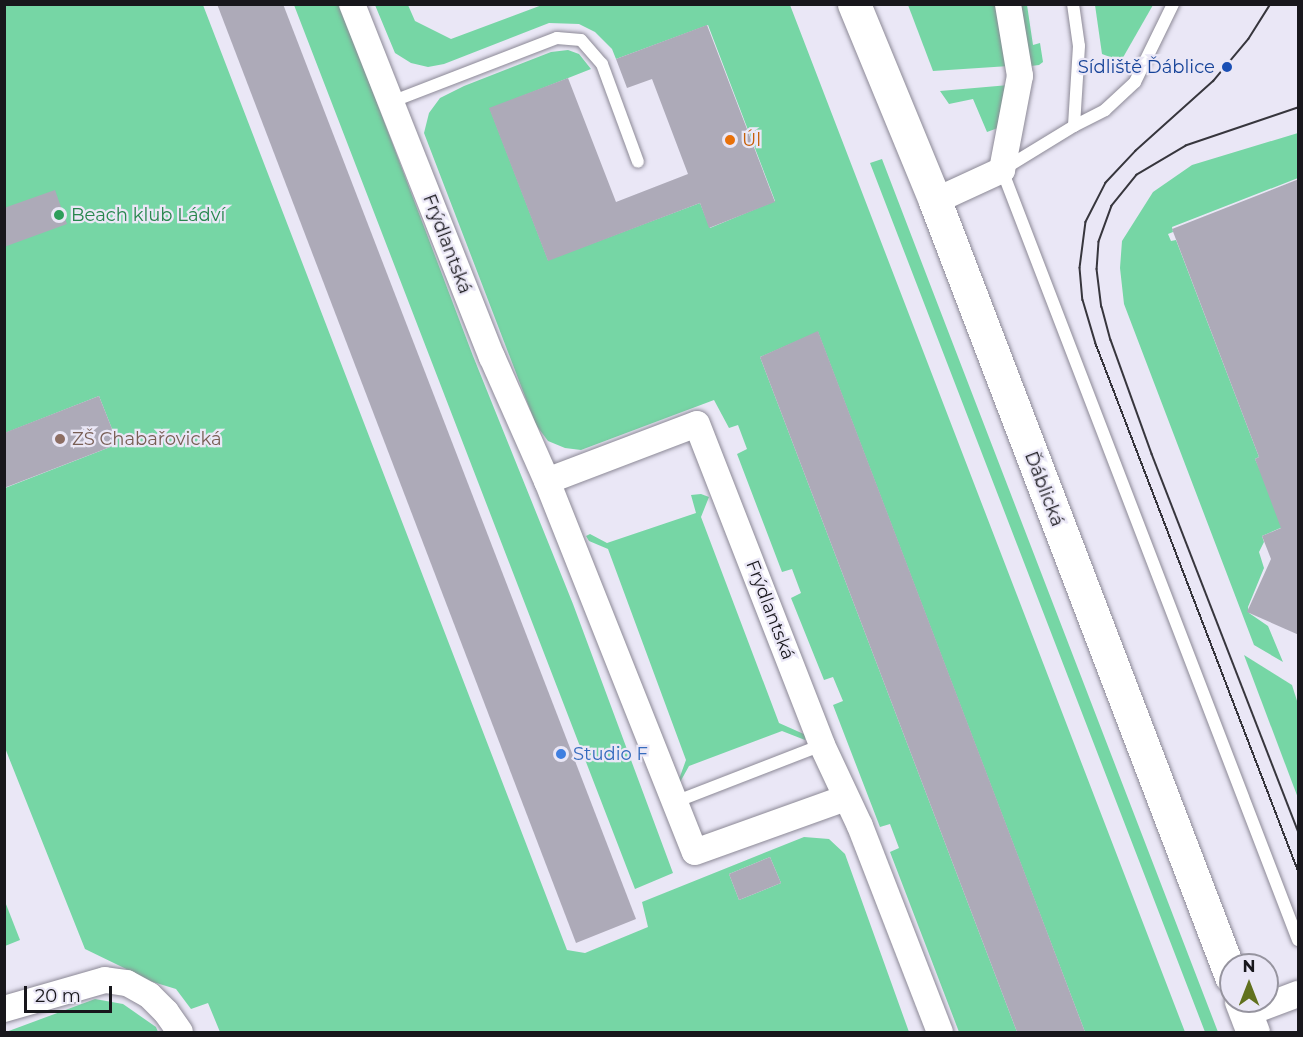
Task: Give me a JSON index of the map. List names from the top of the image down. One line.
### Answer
{"streets":{"main road":["Ďáblická"],"street":["Frýdlantská"]},"places":["Sídliště Ďáblice","Úl","Beach klub Ládví","ZŠ Chabařovická","Studio F"],"scale_bar":"20 m","north":"top"}
